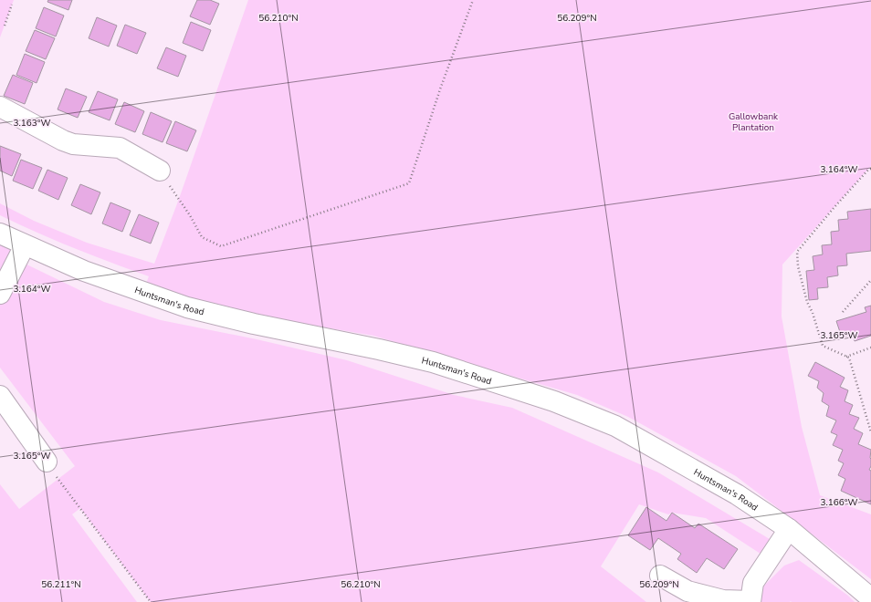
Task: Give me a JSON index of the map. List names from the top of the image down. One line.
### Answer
{"streets":{"street":["Huntsman's Road"]},"parks":["Gallowbank Plantation"],"coordinates":["56.210°N","56.209°N","3.163°W","3.164°W","3.165°W","3.166°W","56.211°N"]}
